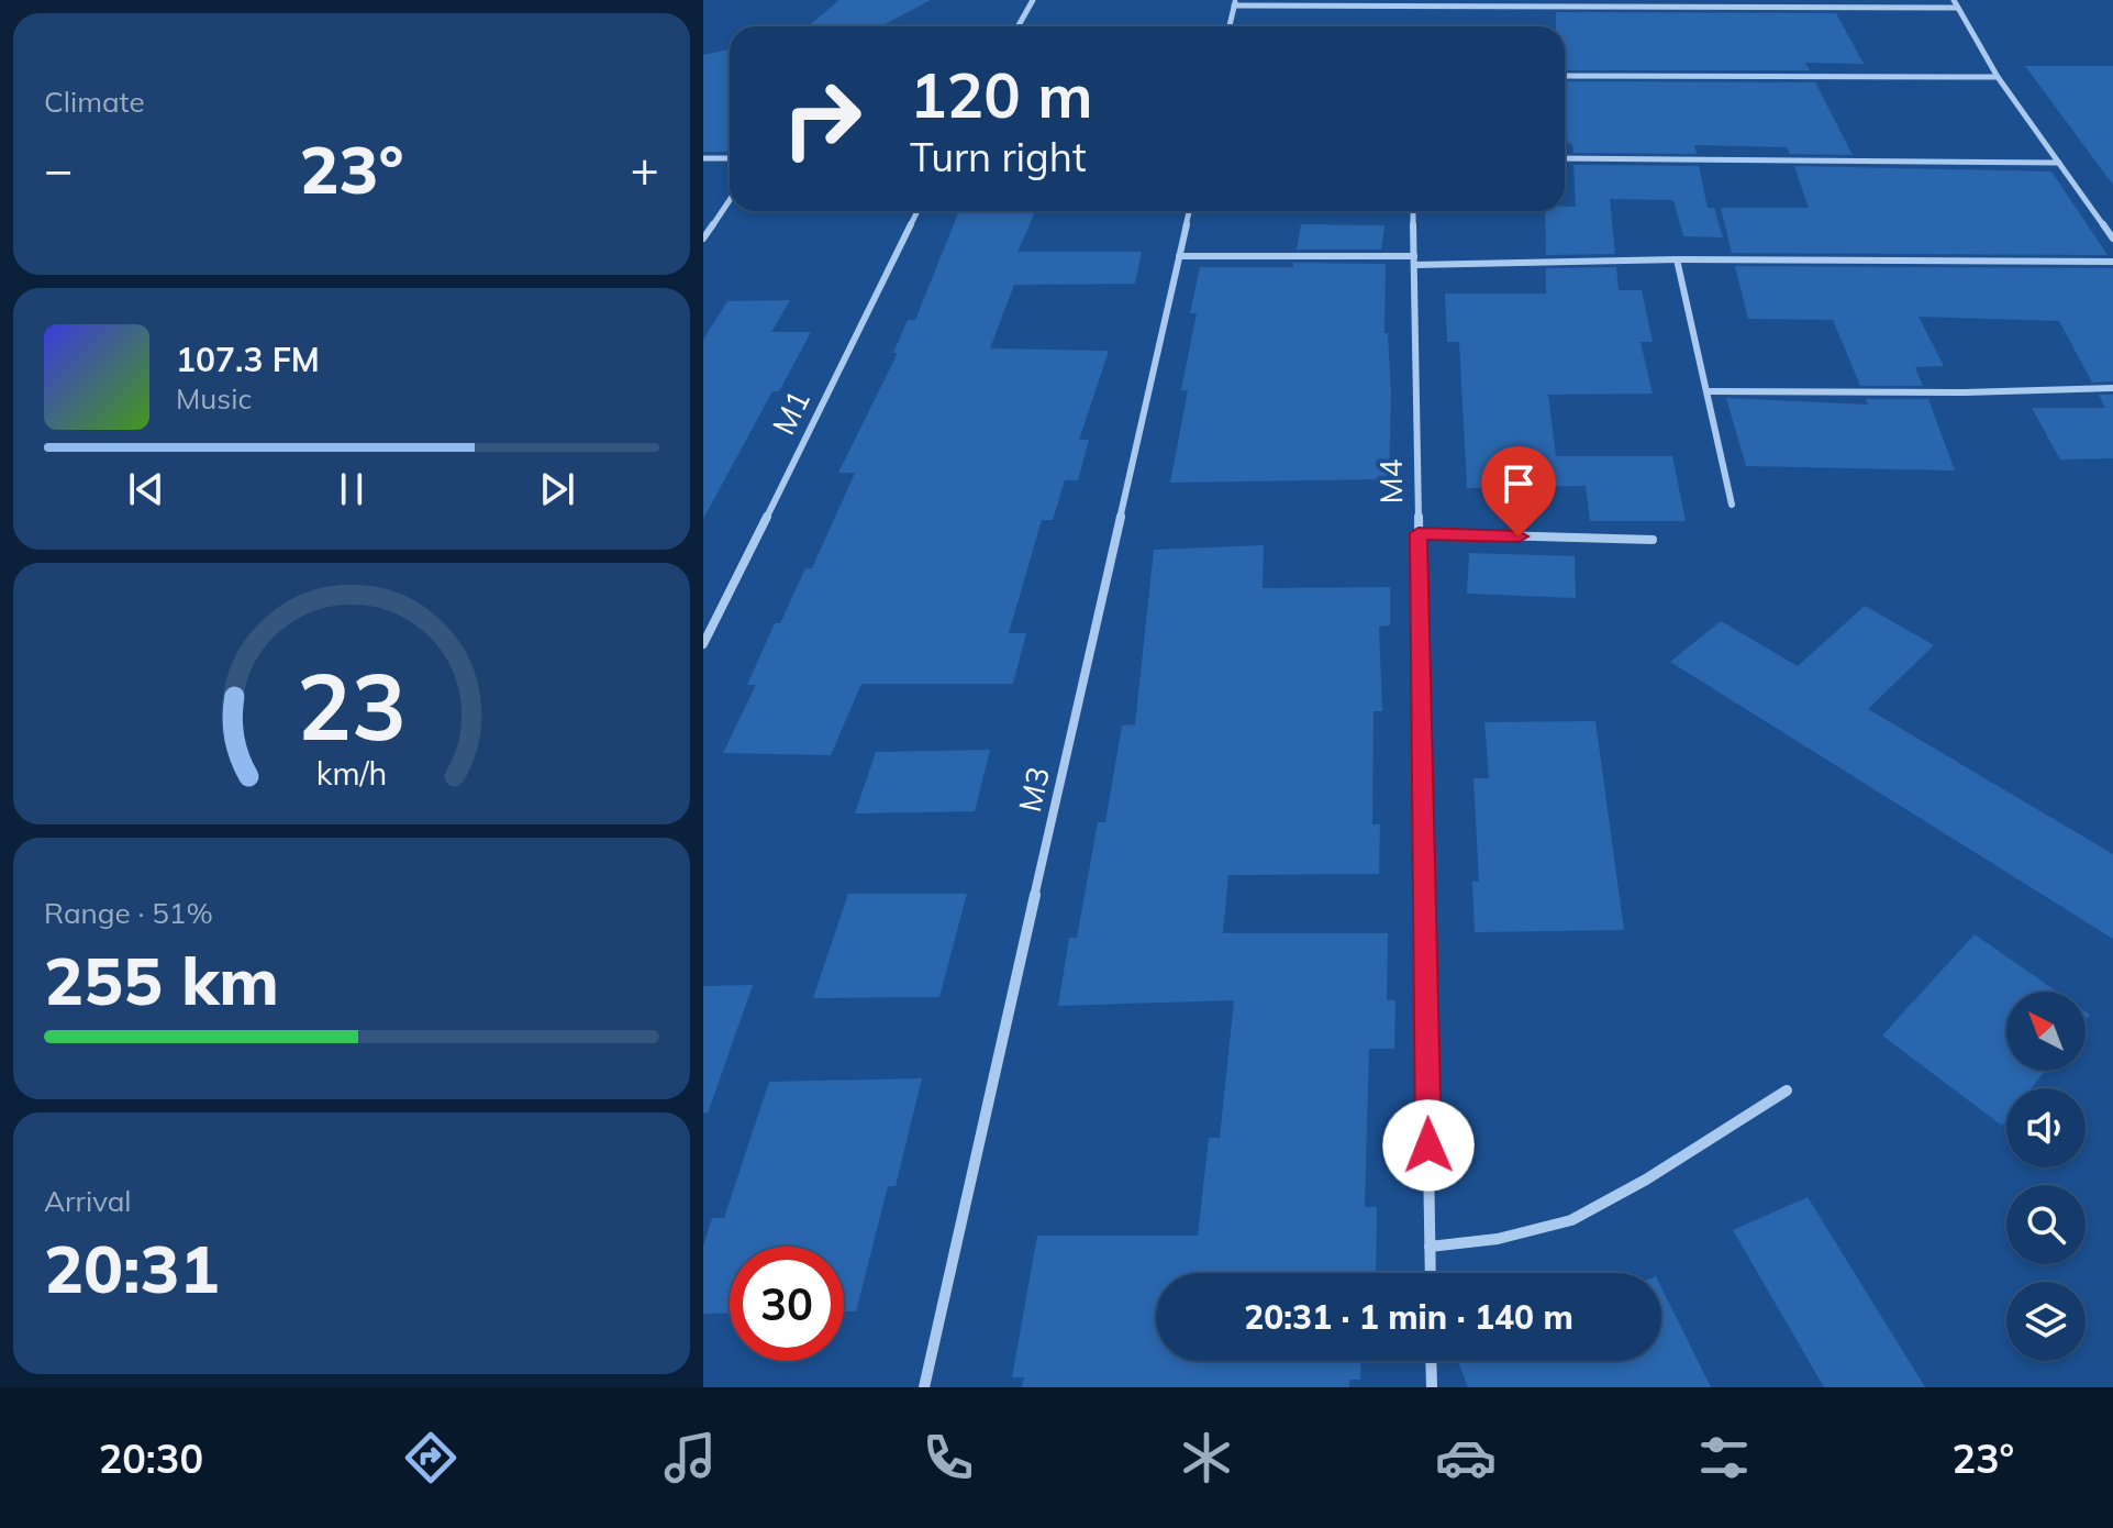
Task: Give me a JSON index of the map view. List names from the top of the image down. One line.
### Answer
{"streets":{"street":["M1","M4","M3"]},"north":"top left","page":{"tile":["Climate",["Range · 51%","255 km"],["Arrival","20:31"]],"turn":["120 m","Turn right"],"heat":["−","23°","+"],"song":["107.3 FM","Music"],"limit":"30","trip":"20:31 · 1 min · 140 m","tabs":["20:30","23°"],"gauge":["23","km/h"]}}
